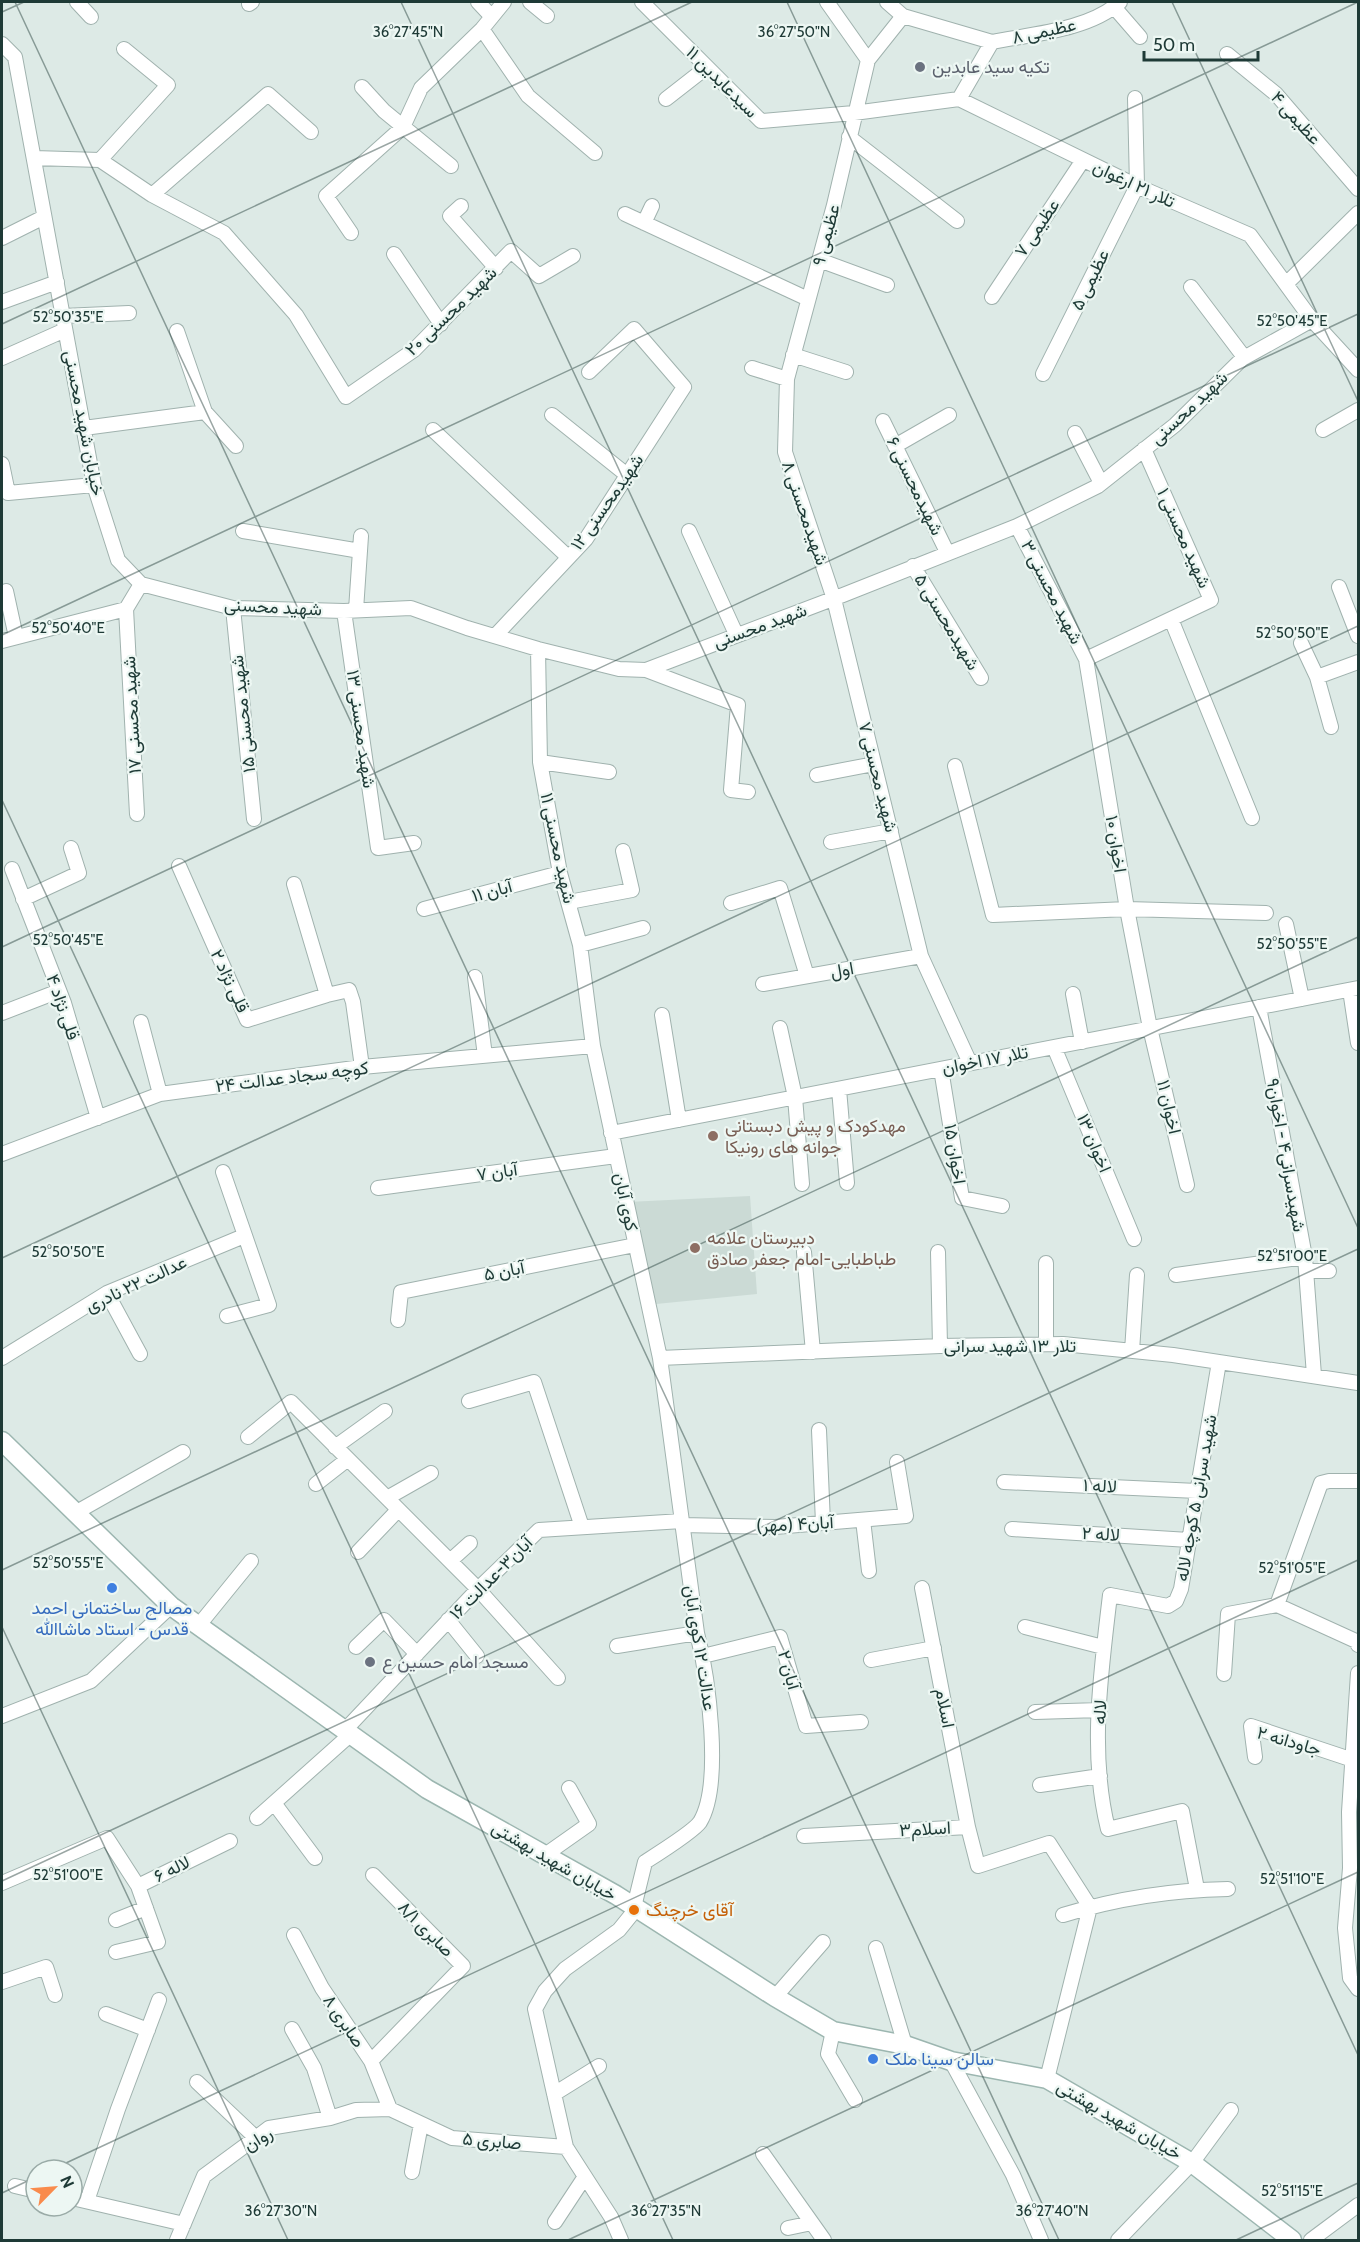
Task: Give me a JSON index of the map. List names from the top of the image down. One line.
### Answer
{"streets":{"main road":["خیابان شهید بهشتی"],"street":["عظیمی ۸","سیدعابدین ۱۱","عظیمی ۴","تلار ۲۱ ارغوان","عظیمی ۷","عظیمی ۹","عظیمی ۵","شهید محسنی ۲۰","شهید محسنی","خیابان شهید محسنی","شهیدمحسنی ۶","شهیدمحسنی ۱۲","شهیدمحسنی ۸","شهید محسنی ۱","شهید محسنی ۳","شهیدمحسنی ۵","شهید محسنی ۱۵","شهید محسنی ۱۷","شهید محسنی ۱۳","شهید محسنی ۷","اخوان ۱۰","شهید محسنی ۱۱","آبان ۱۱","اول","قلی نژاد ۲","قلی نژاد ۴","تلار ۱۷ اخوان","کوچه سجاد عدالت ۲۴","اخوان ۱۱","اخوان ۱۳","اخوان ۱۵","شهیدسرانی۴ - اخوان۹","آبان ۷","کوی آبان","آبان ۵","عدالت ۲۲ نادری","تلار ۱۳ شهید سرانی","لاله ۱","شهید سرانی ۵ کوچه لاله","آبان۴ (مهر)","لاله ۲","آبان۳-عدالت ۱۶","عدالت ۱۲ کوی آبان","آبان ۲","اسلام","لاله","جاودانه ۲","اسلام۳","لاله ۶","صابری ۸/۱","صابری ۸","روان","صابری ۵"]},"crossings":[["عظیمی ۸","تلار ۲۱ ارغوان"],["سیدعابدین ۱۱","عظیمی ۹"],["تلار ۲۱ ارغوان","عظیمی ۷"],["تلار ۲۱ ارغوان","عظیمی ۵"],["تلار ۲۱ ارغوان","شهید محسنی"],["عظیمی ۹","شهیدمحسنی ۸"],["شهید محسنی","خیابان شهید محسنی"],["شهید محسنی","شهیدمحسنی ۶"],["شهید محسنی","شهیدمحسنی ۱۲"],["شهید محسنی","شهیدمحسنی ۸"],["شهید محسنی","شهید محسنی ۱"],["شهید محسنی","شهید محسنی ۳"],["شهید محسنی","شهیدمحسنی ۵"],["شهید محسنی","شهید محسنی ۱۵"],["شهید محسنی","شهید محسنی ۱۳"],["شهید محسنی","شهید محسنی ۷"],["شهید محسنی","شهید محسنی ۱۱"],["شهیدمحسنی ۸","شهید محسنی ۷"],["شهید محسنی ۱","شهید محسنی ۳"],["شهید محسنی ۱","اخوان ۱۰"],["شهید محسنی ۳","اخوان ۱۰"],["شهید محسنی ۷","اول"],["شهید محسنی ۷","تلار ۱۷ اخوان"],["اخوان ۱۰","تلار ۱۷ اخوان"],["اخوان ۱۰","اخوان ۱۱"],["شهید محسنی ۱۱","آبان ۱۱"],["شهید محسنی ۱۱","کوچه سجاد عدالت ۲۴"],["شهید محسنی ۱۱","کوی آبان"],["قلی نژاد ۲","کوچه سجاد عدالت ۲۴"],["قلی نژاد ۴","کوچه سجاد عدالت ۲۴"],["تلار ۱۷ اخوان","اخوان ۱۱"],["تلار ۱۷ اخوان","اخوان ۱۳"],["تلار ۱۷ اخوان","اخوان ۱۵"],["تلار ۱۷ اخوان","شهیدسرانی۴ - اخوان۹"],["تلار ۱۷ اخوان","کوی آبان"],["کوچه سجاد عدالت ۲۴","کوی آبان"],["شهیدسرانی۴ - اخوان۹","تلار ۱۳ شهید سرانی"],["آبان ۷","کوی آبان"],["کوی آبان","آبان ۵"],["کوی آبان","تلار ۱۳ شهید سرانی"],["کوی آبان","عدالت ۱۲ کوی آبان"],["تلار ۱۳ شهید سرانی","شهید سرانی ۵ کوچه لاله"],["تلار ۱۳ شهید سرانی","عدالت ۱۲ کوی آبان"],["لاله ۱","شهید سرانی ۵ کوچه لاله"],["شهید سرانی ۵ کوچه لاله","لاله ۲"],["شهید سرانی ۵ کوچه لاله","لاله"],["آبان۴ (مهر)","آبان۳-عدالت ۱۶"],["آبان۴ (مهر)","عدالت ۱۲ کوی آبان"],["آبان۳-عدالت ۱۶","عدالت ۱۲ کوی آبان"],["آبان۳-عدالت ۱۶","خیابان شهید بهشتی"],["عدالت ۱۲ کوی آبان","آبان ۲"],["عدالت ۱۲ کوی آبان","خیابان شهید بهشتی"],["اسلام","اسلام۳"],["صابری ۸/۱","صابری ۸"],["صابری ۸","روان"],["روان","صابری ۵"]],"places":["تکیه سید عابدین","مهدکودک و پیش دبستانی جوانه های رونیکا","دبیرستان علامه طباطبایی-امام جعفر صادق","مصالح ساختمانی احمد قدس - استاد ماشاالله","مسجد امام حسین ع","آقای خرچنگ","سالن سینا ملک"],"scale_bar":"50 m","north":"top right","coordinates":["36°27'45\"N","36°27'50\"N","52°50'35\"E","52°50'45\"E","52°50'40\"E","52°50'50\"E","52°50'55\"E","52°51'00\"E","52°51'05\"E","52°51'10\"E","52°51'15\"E","36°27'30\"N","36°27'35\"N","36°27'40\"N"]}
